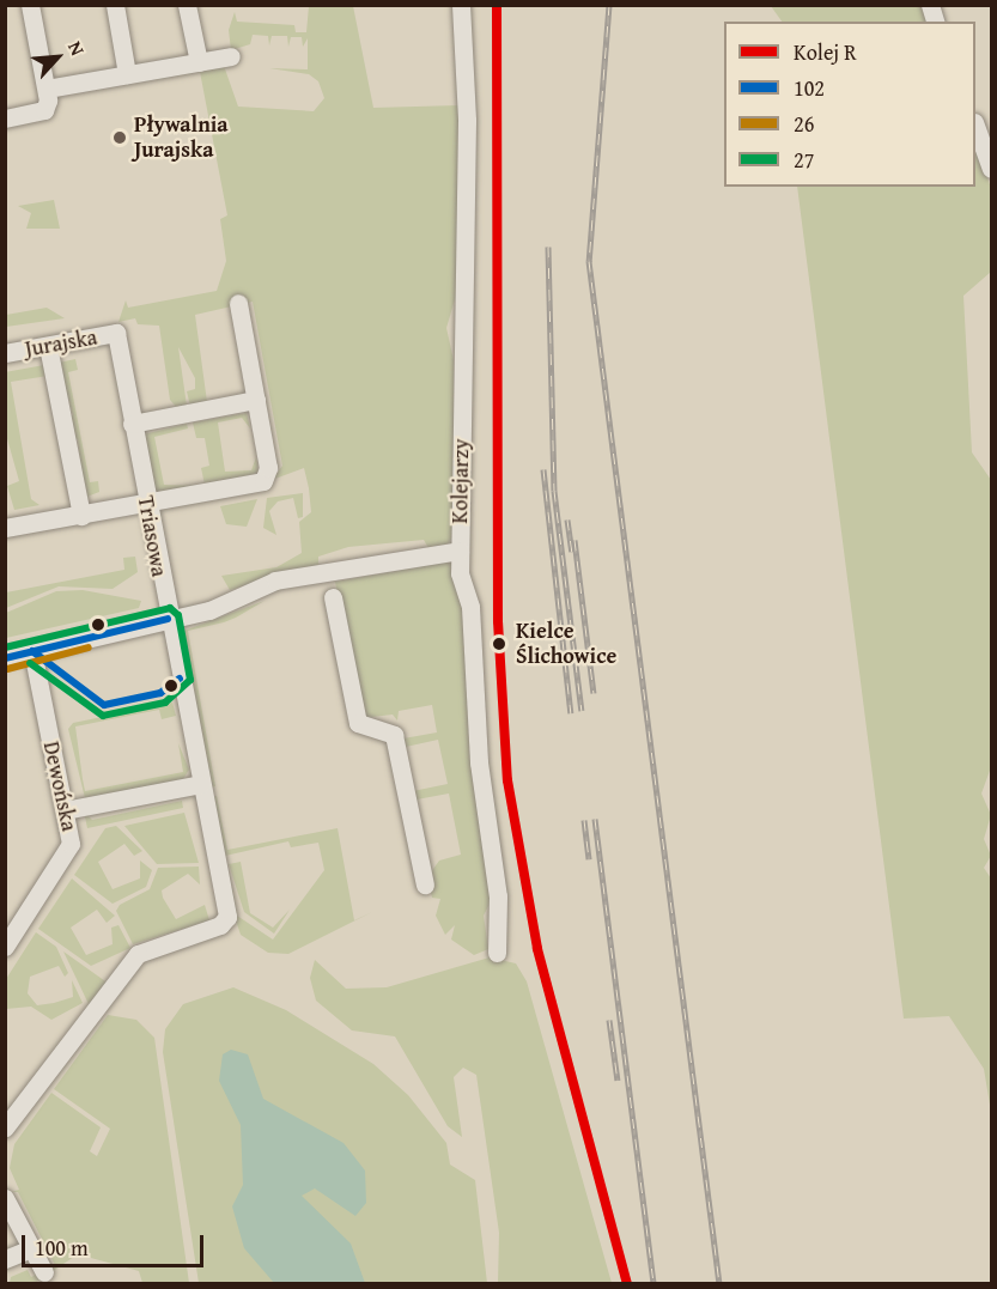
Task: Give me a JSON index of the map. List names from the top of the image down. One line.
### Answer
{"streets":{"street":["Jurajska","Kolejarzy","Triasowa","Dewońska"]},"crossings":[["Jurajska","Triasowa"]],"places":["Pływalnia Jurajska","Kielce Ślichowice"],"lines":["rail line R","transit line 27","transit line 102","transit line 26"],"legend":["Kolej R","102","26","27"],"scale_bar":"100 m","north":"top right"}
